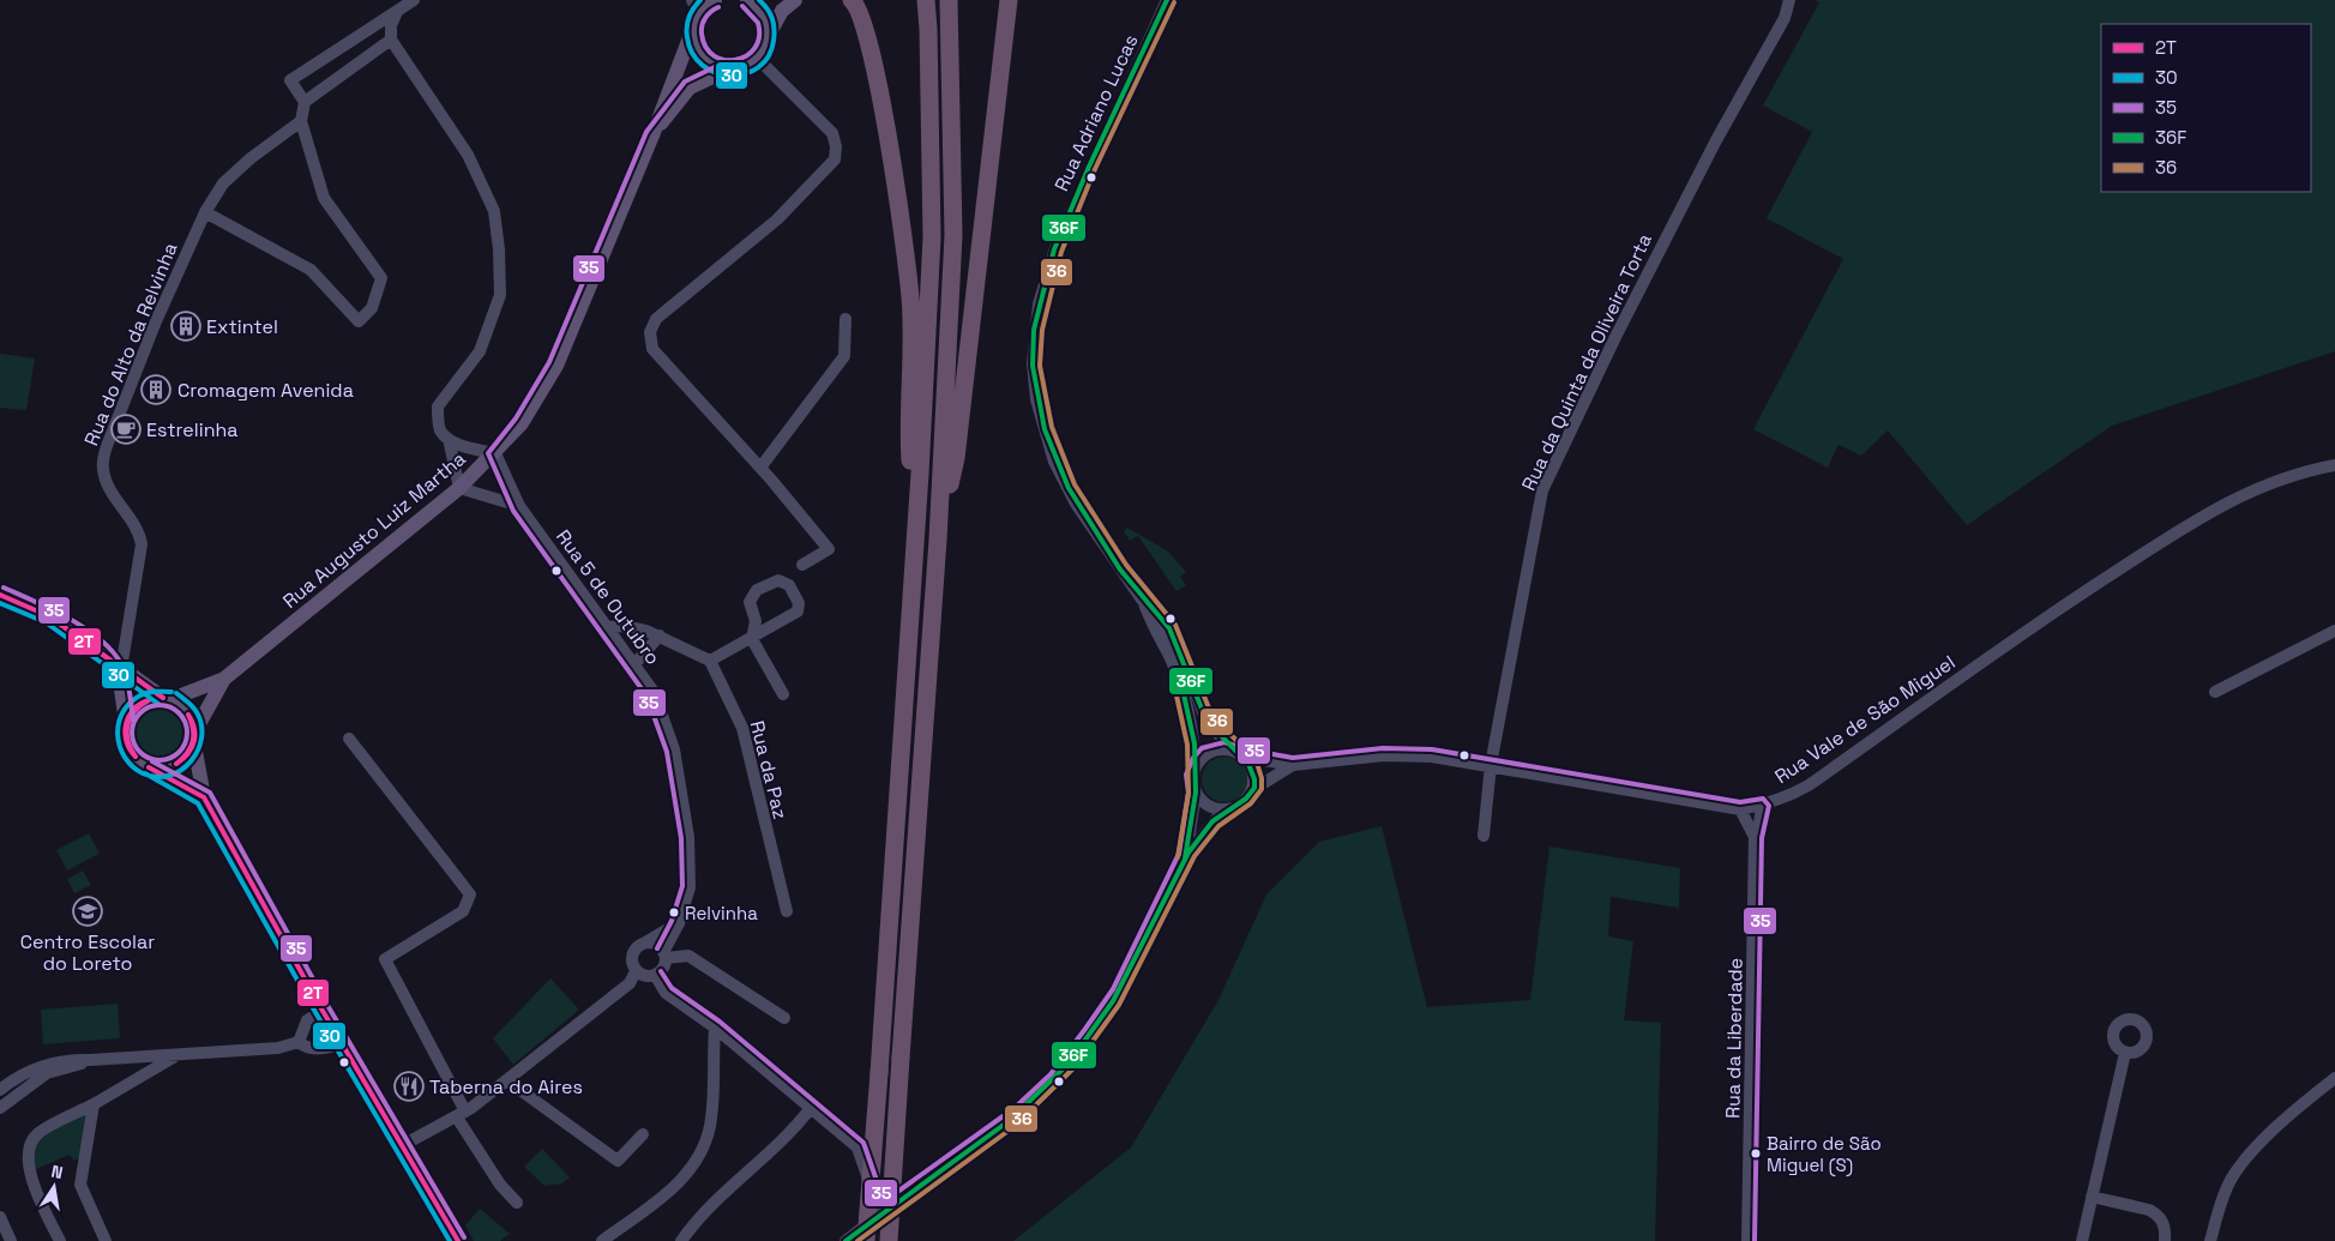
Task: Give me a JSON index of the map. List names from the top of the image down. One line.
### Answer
{"streets":{"main road":["Rua Augusto Luiz Martha"],"street":["Rua Adriano Lucas","Rua do Alto da Relvinha","Rua da Quinta da Oliveira Torta","Rua 5 de Outubro","Rua Vale de São Miguel","Rua da Paz","Rua da Liberdade"]},"crossings":[["Rua Adriano Lucas","Rua Vale de São Miguel"],["Rua da Quinta da Oliveira Torta","Rua Vale de São Miguel"],["Rua Augusto Luiz Martha","Rua 5 de Outubro"],["Rua Vale de São Miguel","Rua da Liberdade"]],"places":{"building":["Extintel","Cromagem Avenida"],"cafe":["Estrelinha"],"school or university":["Centro Escolar do Loreto"],"other":["Relvinha","Bairro de São Miguel (S)"],"restaurant":["Taberna do Aires"]},"lines":["transit line 30","transit line 36F","transit line 36","transit line 35","transit line 2T"],"legend":["2T","30","35","36F","36"],"north":"top"}
